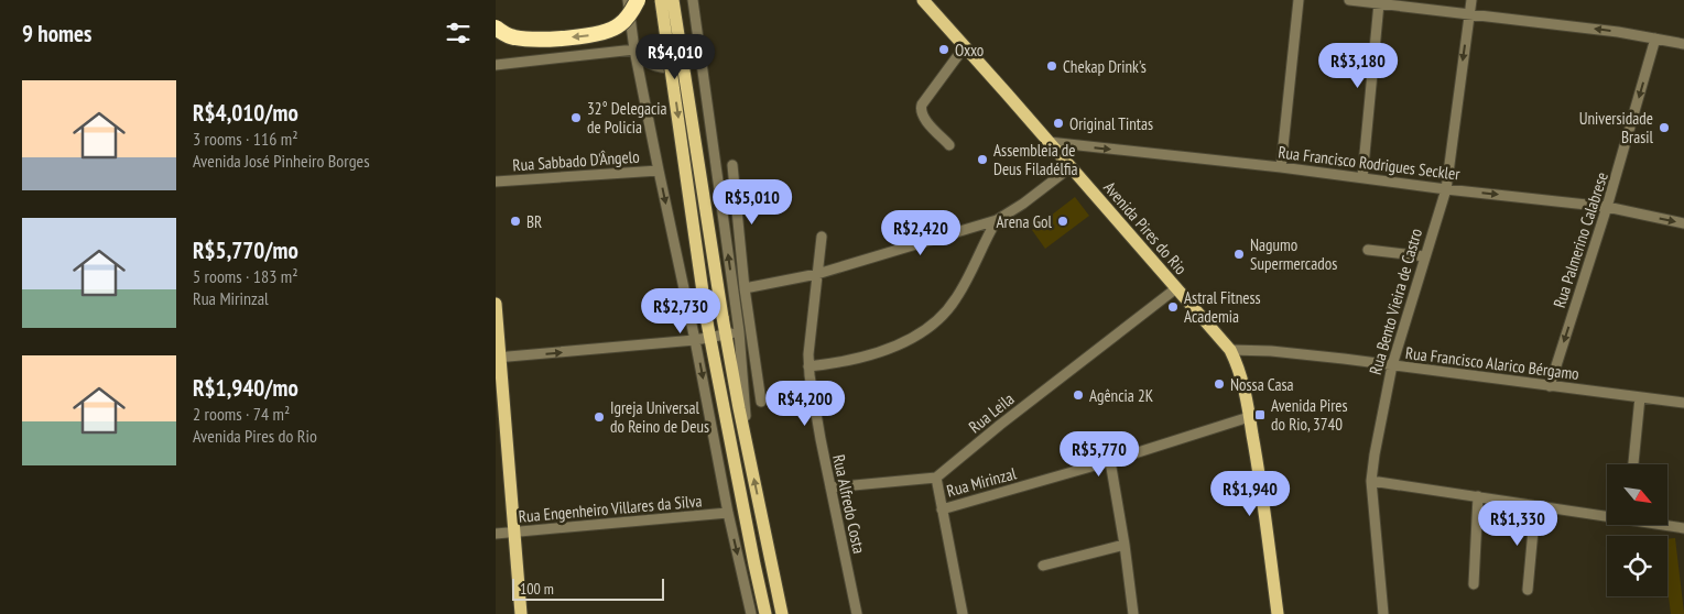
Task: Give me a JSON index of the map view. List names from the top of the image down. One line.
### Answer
{"streets":{"main road":["Avenida Pires do Rio"],"street":["Rua Sabbado D'Ângelo","Rua Francisco Rodrigues Seckler","Rua Palmerino Calabrese","Rua Bento Vieira de Castro","Rua Francisco Alarico Bérgamo","Rua Leila","Rua Mirinzal","Rua Alfredo Costa","Rua Engenheiro Villares da Silva"]},"crossings":[["Rua Francisco Rodrigues Seckler","Avenida Pires do Rio"],["Rua Francisco Rodrigues Seckler","Rua Palmerino Calabrese"],["Rua Francisco Rodrigues Seckler","Rua Bento Vieira de Castro"],["Avenida Pires do Rio","Rua Francisco Alarico Bérgamo"],["Avenida Pires do Rio","Rua Leila"],["Avenida Pires do Rio","Rua Mirinzal"],["Rua Palmerino Calabrese","Rua Francisco Alarico Bérgamo"],["Rua Bento Vieira de Castro","Rua Francisco Alarico Bérgamo"]],"one_way":["Rua Francisco Rodrigues Seckler","Rua Palmerino Calabrese"],"places":{"other":["Oxxo","Chekap Drink's","32° Delegacia de Policia","Original Tintas","Universidade Brasil","Assembleia de Deus Filadélfia","BR","Arena Gol","Nagumo Supermercados","Astral Fitness Academia","Nossa Casa","Agência 2K","Igreja Universal do Reino de Deus"],"transit":["Avenida Pires do Rio, 3740"]},"scale_bar":"100 m","north":"bottom right","page":{"heading":"9 homes","price":["R$4,010","R$3,180","R$5,010","R$2,420","R$2,730","R$4,200","R$5,770","R$1,940","R$1,330"],"list":[{"name":"R$4,010/mo","note":"3 rooms · 116 m² · Avenida José Pinheiro Borges"},{"name":"R$5,770/mo","note":"5 rooms · 183 m² · Rua Mirinzal"},{"name":"R$1,940/mo","note":"2 rooms · 74 m² · Avenida Pires do Rio"}],"scale":"100 m"}}
